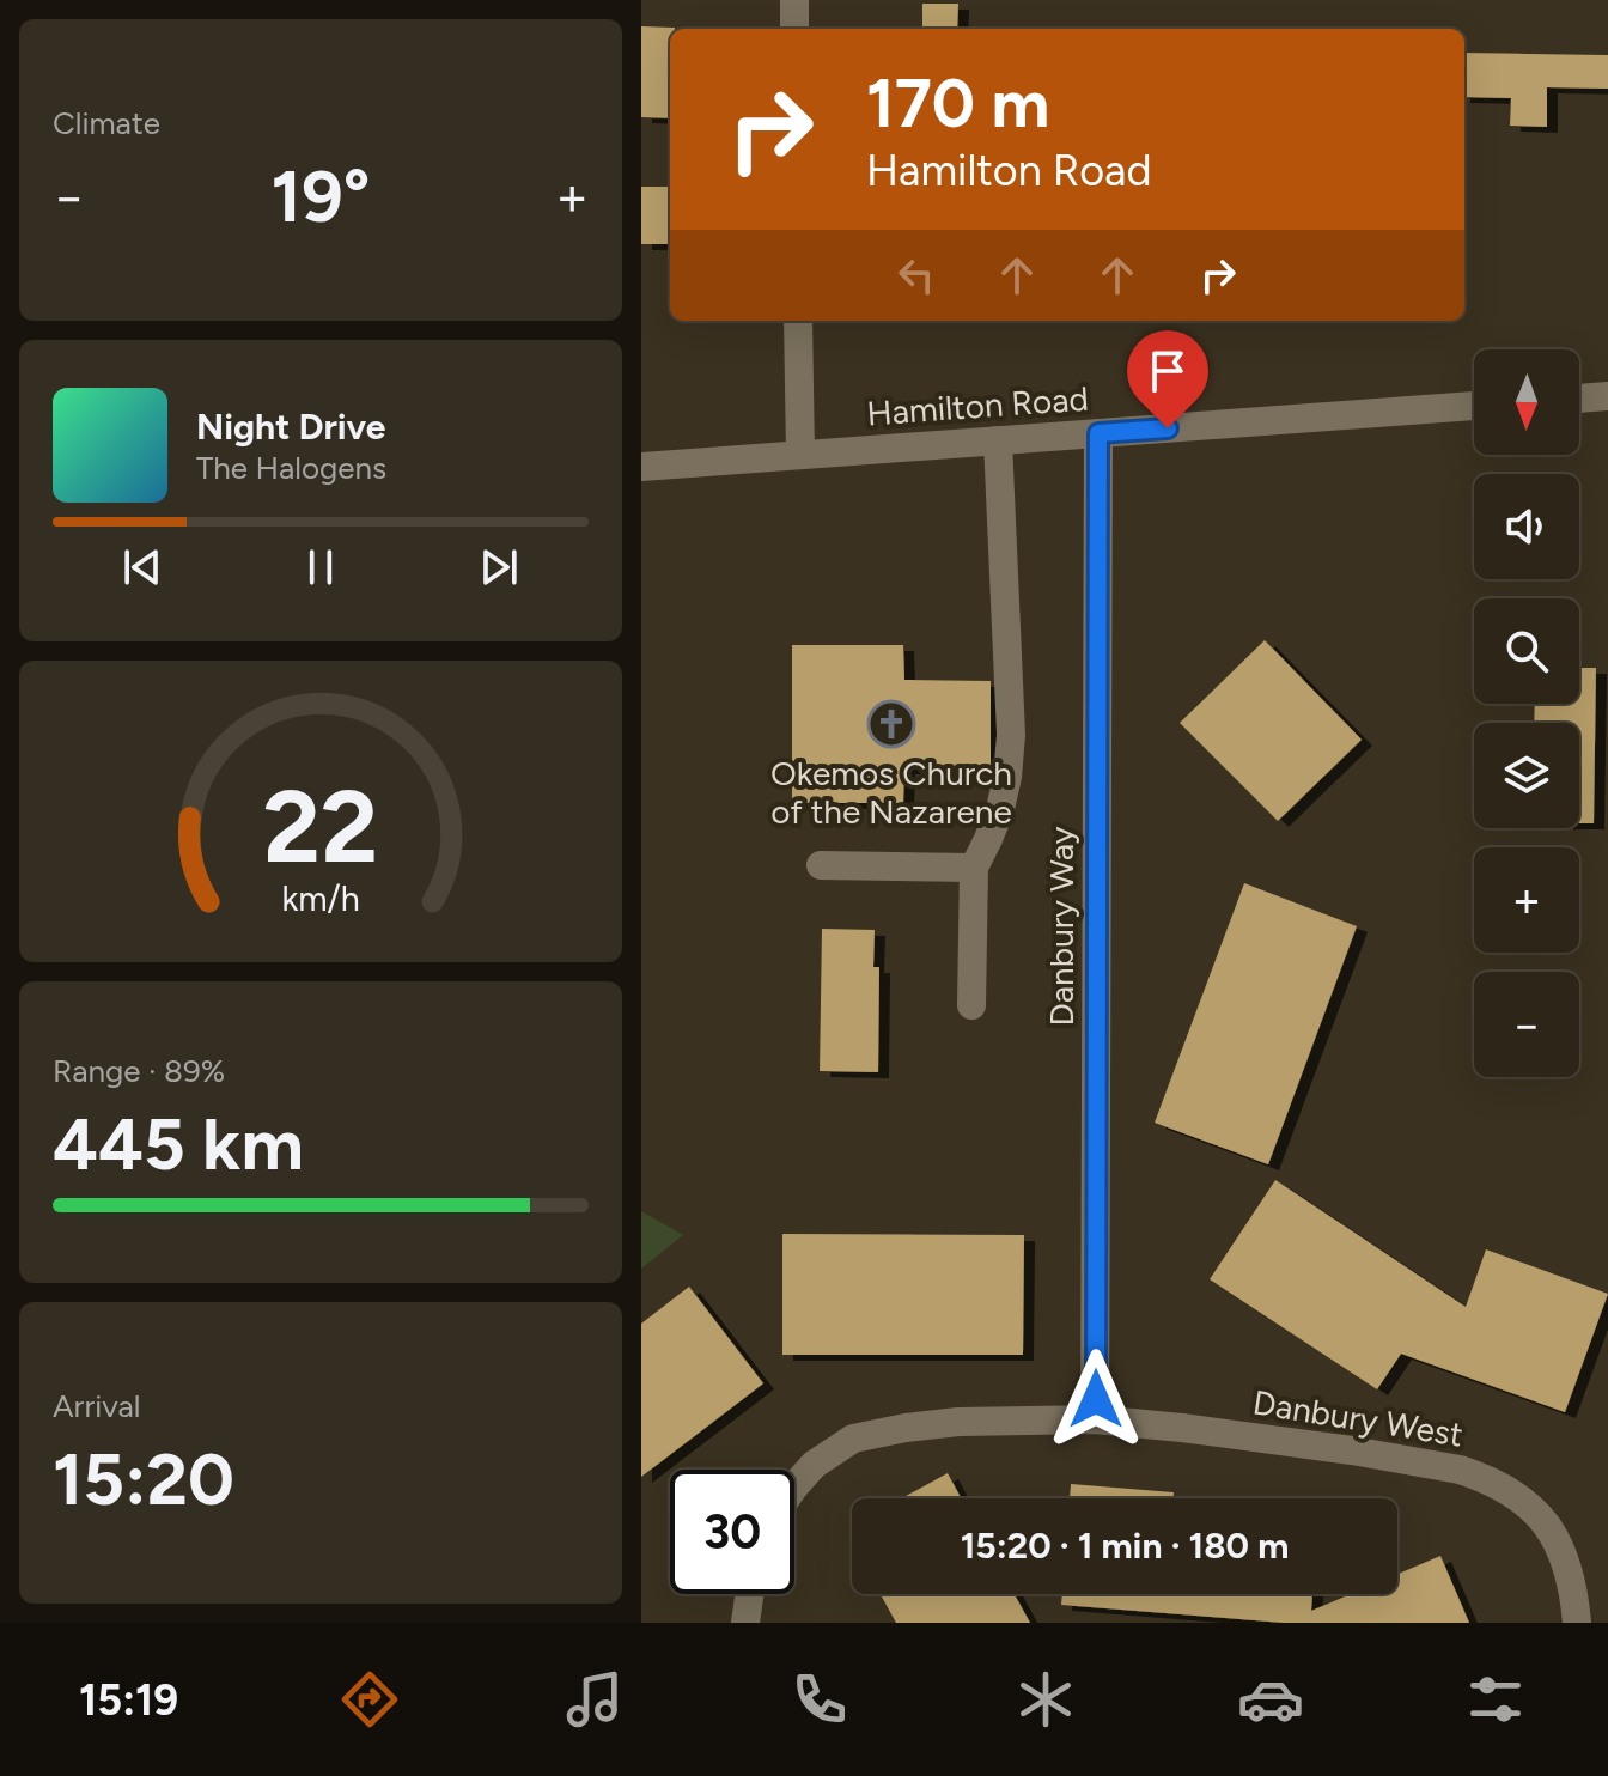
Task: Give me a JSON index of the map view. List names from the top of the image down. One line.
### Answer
{"streets":{"street":["Hamilton Road","Danbury Way","Danbury West"]},"crossings":[["Hamilton Road","Danbury Way"],["Danbury Way","Danbury West"]],"places":{"church":["Okemos Church of the Nazarene"]},"north":"bottom","page":{"tile":["Climate",["Range · 89%","445 km"],["Arrival","15:20"]],"turn":["170 m","Hamilton Road"],"heat":["−","19°","+"],"map_buttons":["+","−"],"song":["Night Drive","The Halogens"],"limit":"30","trip":"15:20 · 1 min · 180 m","tabs":"15:19","gauge":["22","km/h"]}}
